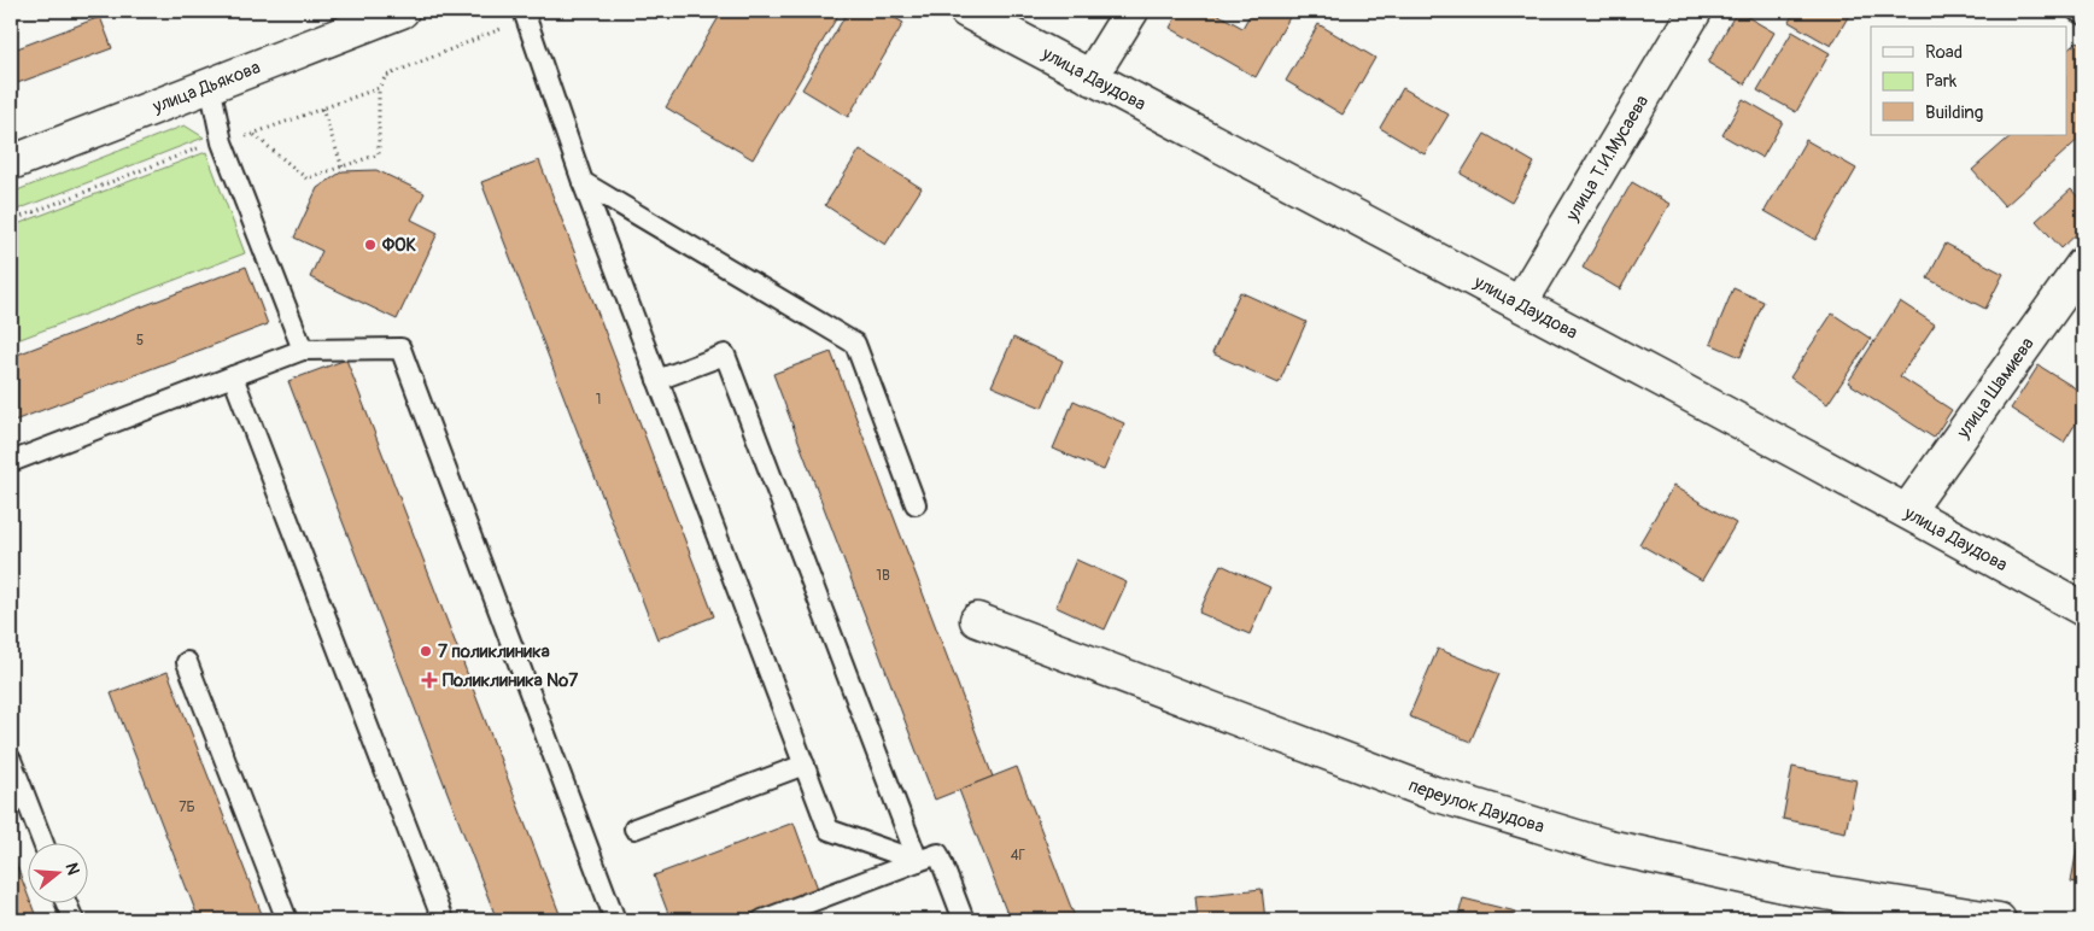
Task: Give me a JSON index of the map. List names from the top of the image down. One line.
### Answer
{"streets":{"street":["улица Даудова","улица Дьякова","улица Т.И.Мусаева","улица Шамиева","переулок Даудова"]},"crossings":[["улица Даудова","улица Т.И.Мусаева"],["улица Даудова","улица Шамиева"]],"places":{"other":["ФОК","7 поликлиника"],"health":["Поликлиника №7"]},"house_numbers":["5","1","1В","7Б","4Г"],"legend":["Road","Park","Building"],"north":"right"}
